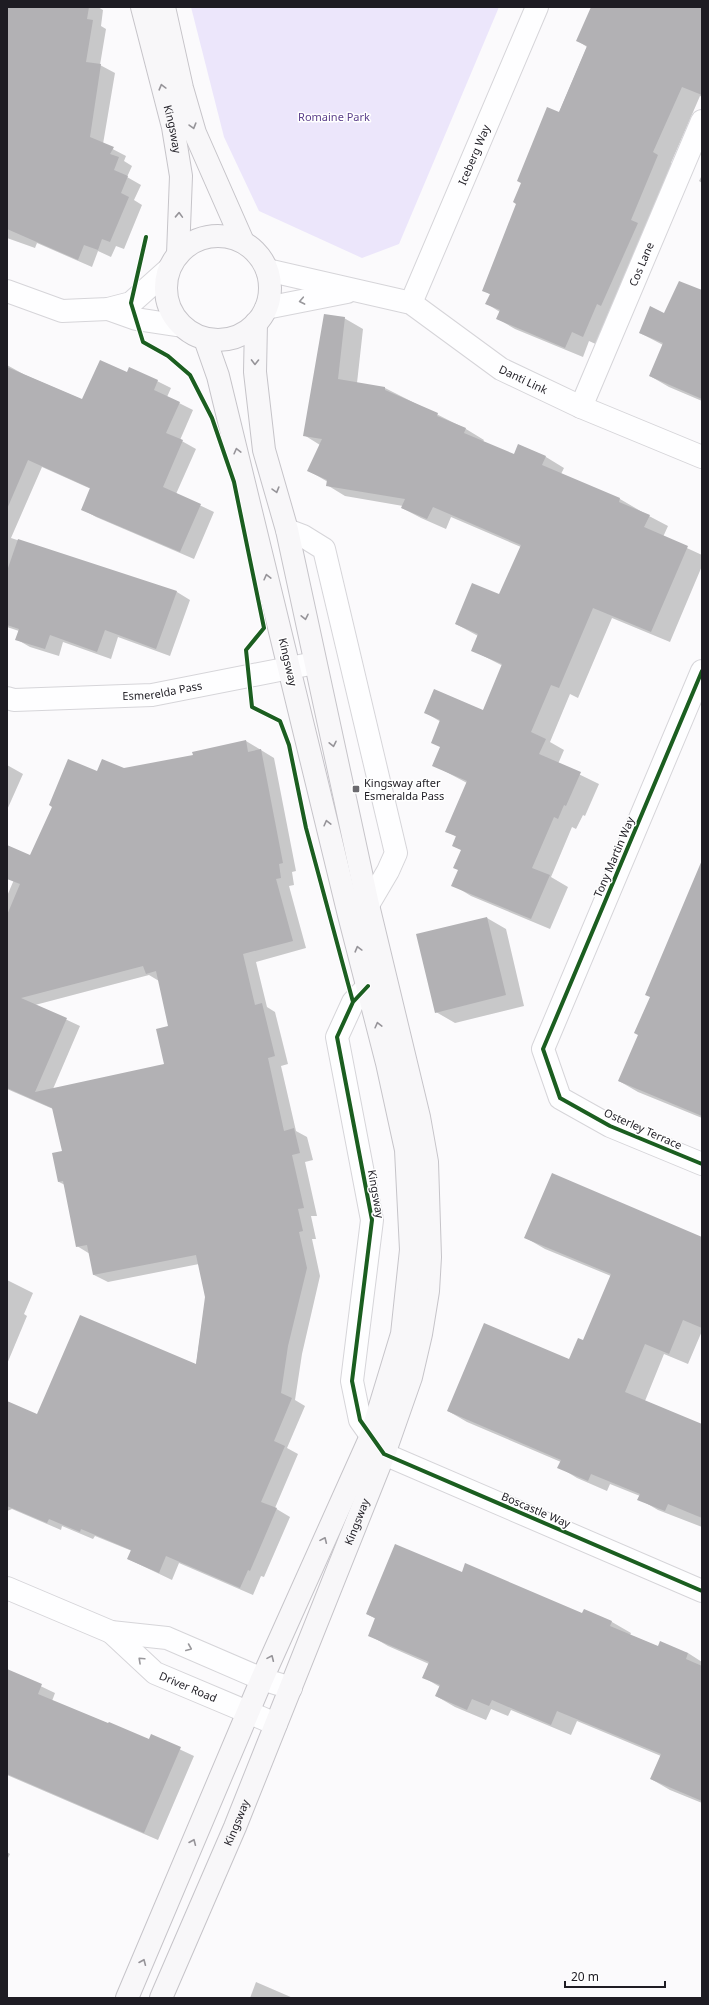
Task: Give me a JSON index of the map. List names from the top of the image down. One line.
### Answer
{"streets":{"main road":["Kingsway"],"street":["Iceberg Way","Cos Lane","Danti Link","Esmerelda Pass","Tony Martin Way","Osterley Terrace","Boscastle Way","Driver Road"]},"crossings":[["Kingsway","Danti Link"],["Kingsway","Esmerelda Pass"],["Kingsway","Boscastle Way"],["Kingsway","Driver Road"],["Iceberg Way","Danti Link"],["Cos Lane","Danti Link"],["Tony Martin Way","Osterley Terrace"]],"parks":["Romaine Park"],"places":{"transit":["Kingsway after Esmeralda Pass"]},"scale_bar":"20 m"}
